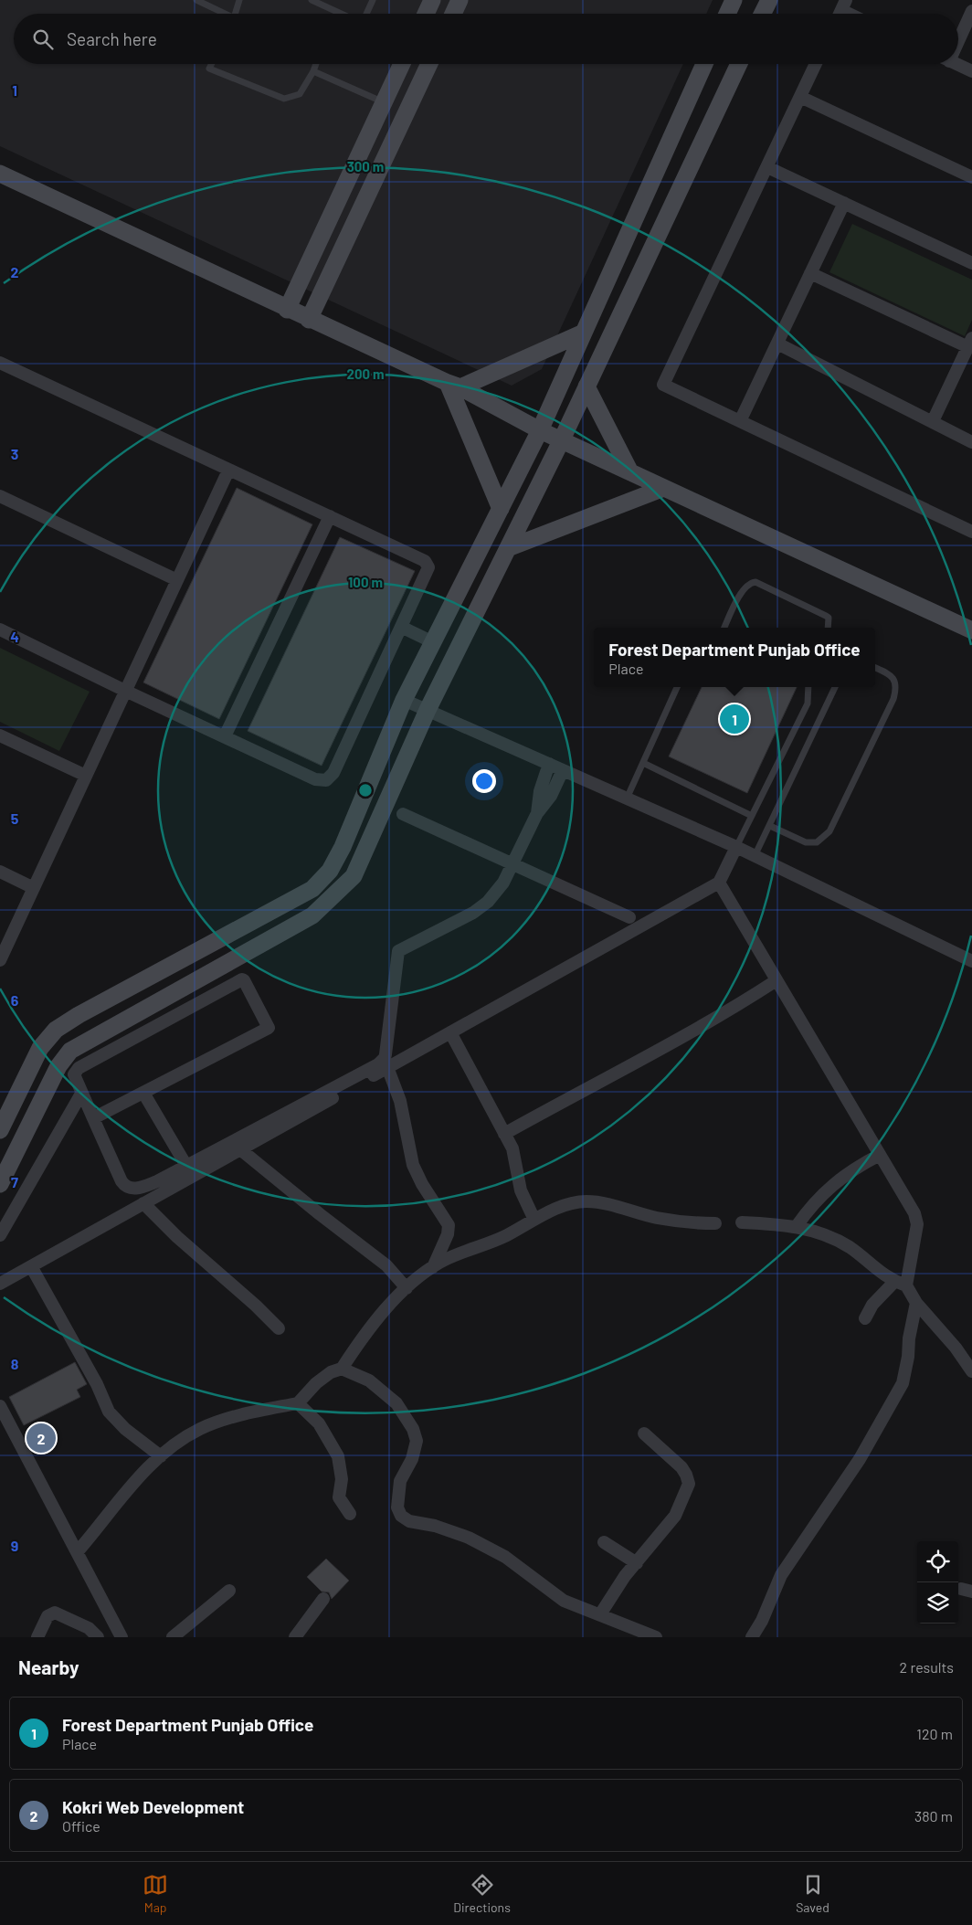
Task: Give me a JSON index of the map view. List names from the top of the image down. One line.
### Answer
{"page":{"search":"Search here","popup":["Forest Department Punjab Office","Place"],"pins":["1","2"],"heading":["Nearby","2 results"],"list":[{"mark":"1","name":"Forest Department Punjab Office","note":"Place","value":"120 m"},{"mark":"2","name":"Kokri Web Development","note":"Office","value":"380 m"}],"nav":["Map","Directions","Saved"]},"grid":{"rows":["1","2","3","4","5","6","7","8","9"]},"rings":["300 m","200 m","100 m"]}
